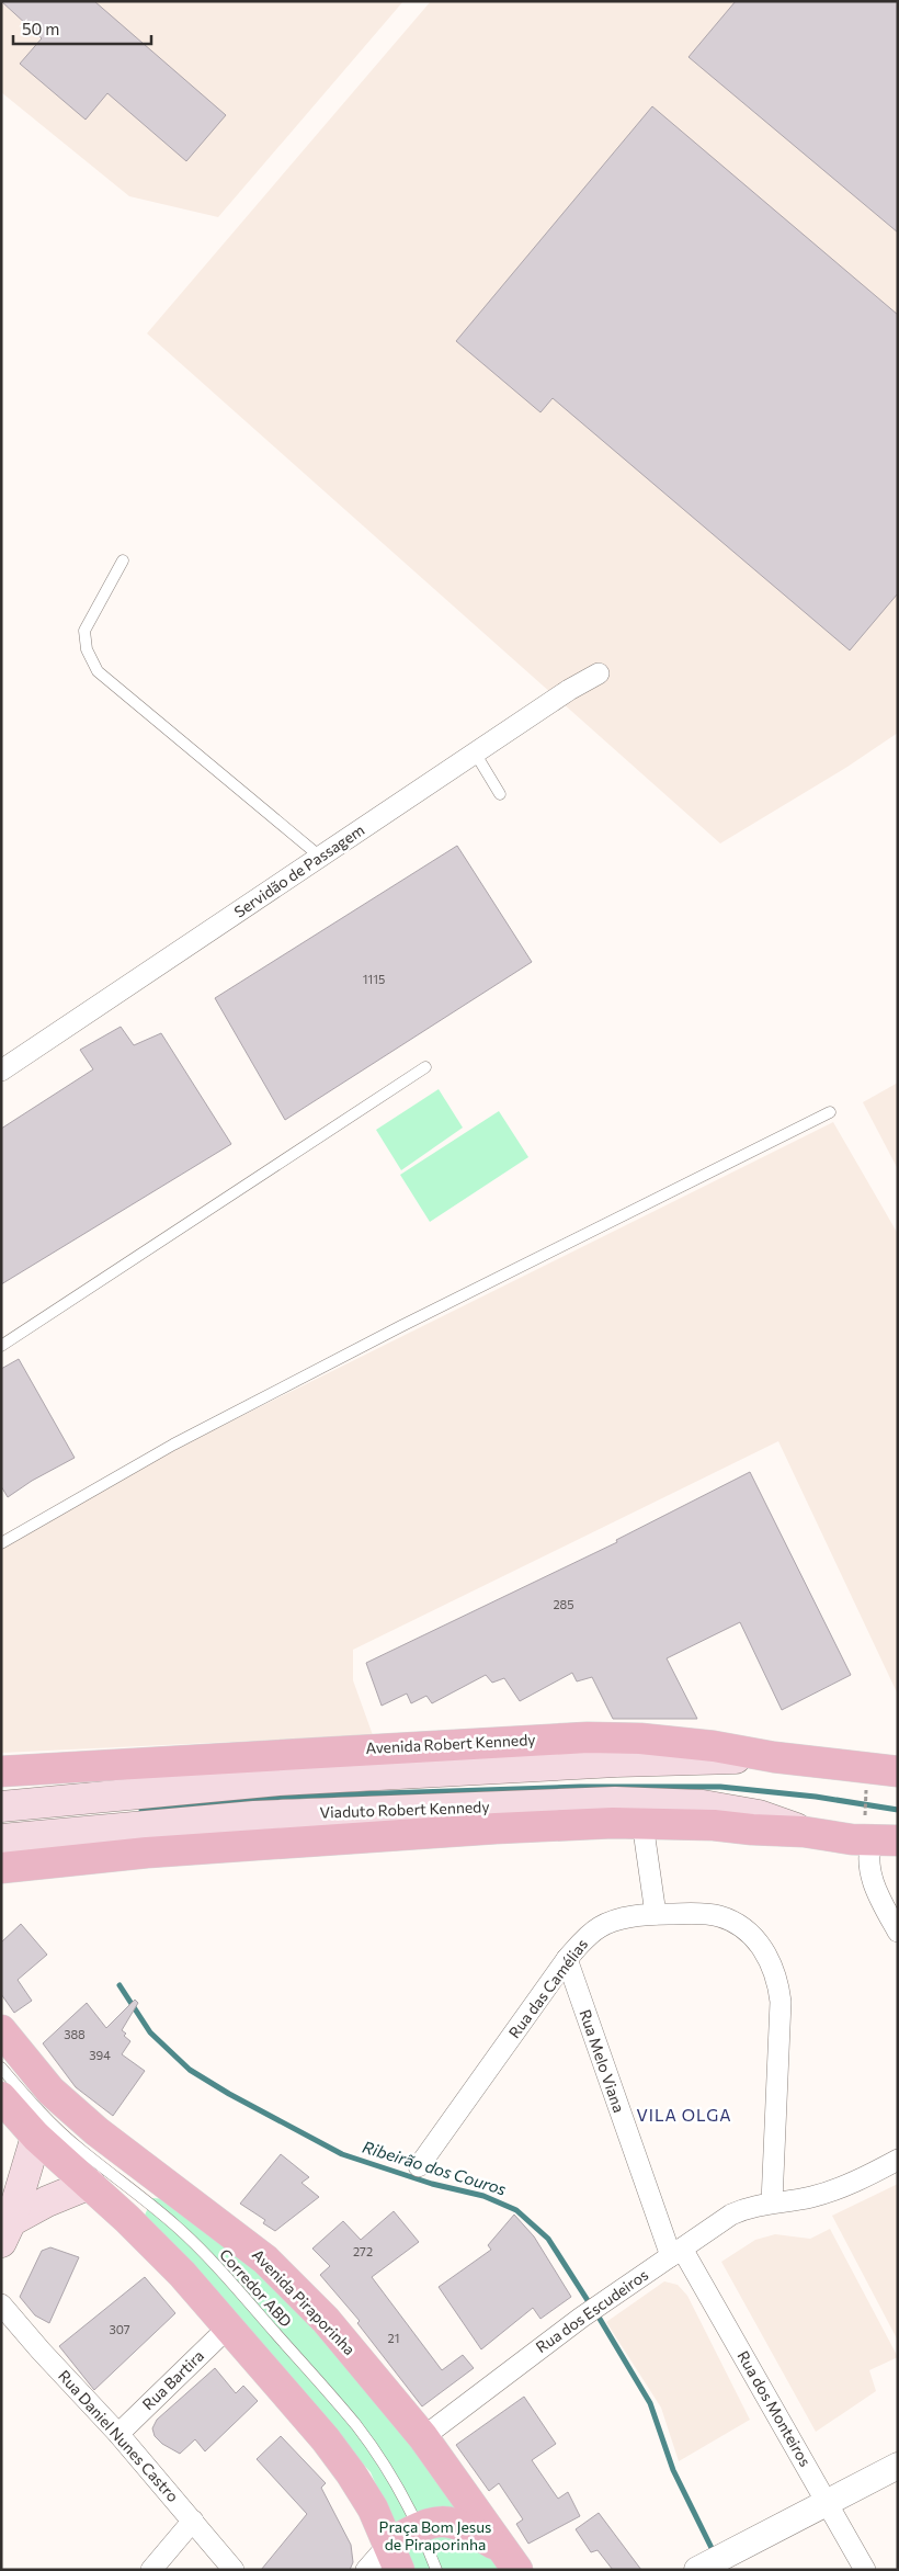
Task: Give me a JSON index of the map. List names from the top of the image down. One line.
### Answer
{"streets":{"main road":["Avenida Robert Kennedy","Viaduto Robert Kennedy","Avenida Piraporinha"],"street":["Servidão de Passagem","Rua das Camélias","Rua Melo Viana","Rua dos Escudeiros","Rua Bartira","Rua dos Monteiros","Rua Daniel Nunes Castro"],"lane":["Corredor ABD"]},"crossings":[["Rua das Camélias","Rua Melo Viana"],["Rua das Camélias","Rua dos Escudeiros"],["Rua Melo Viana","Rua dos Escudeiros"],["Rua Melo Viana","Rua dos Monteiros"],["Avenida Piraporinha","Rua dos Escudeiros"],["Rua dos Escudeiros","Rua dos Monteiros"],["Rua Bartira","Rua Daniel Nunes Castro"]],"districts":["VILA OLGA"],"water":["Ribeirão dos Couros"],"parks":["Praça Bom Jesus de Piraporinha"],"house_numbers":["1115","285","388","394","272","307","21"],"scale_bar":"50 m"}
